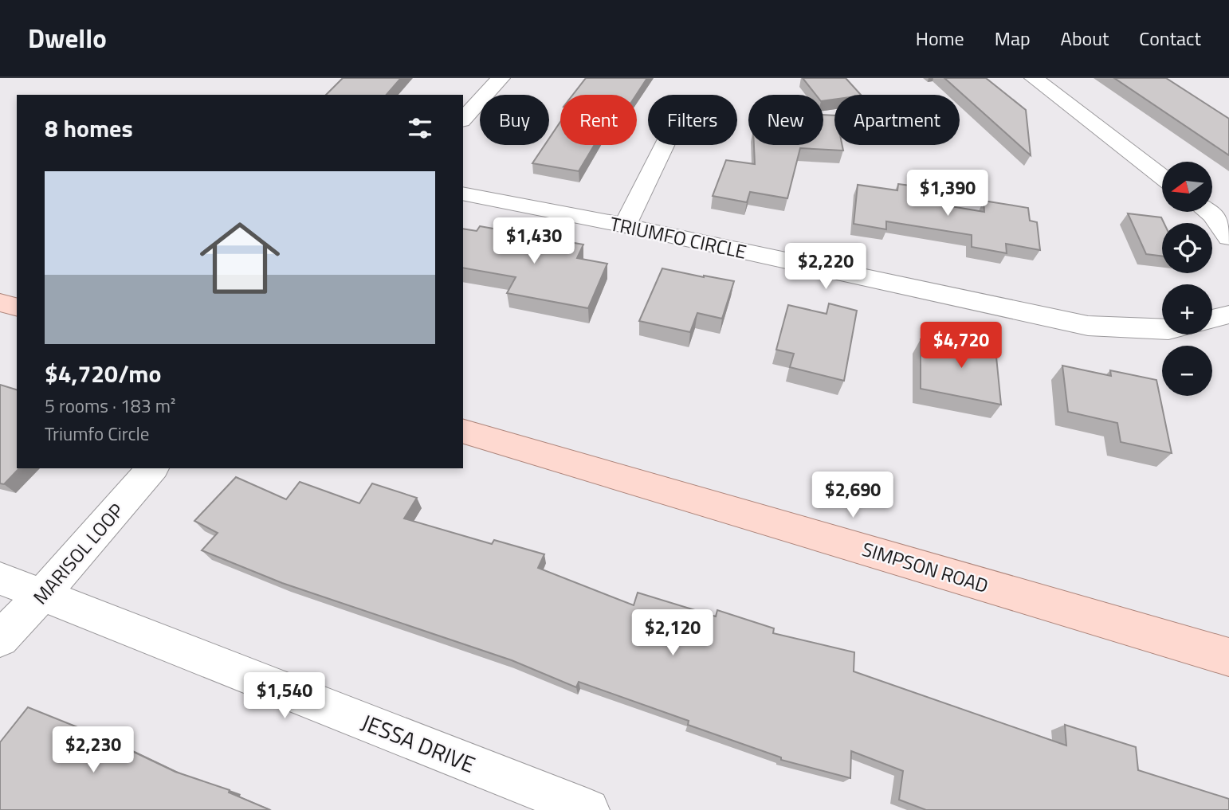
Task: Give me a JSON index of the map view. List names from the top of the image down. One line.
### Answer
{"streets":{"main road":["SIMPSON ROAD"],"street":["TRIUMFO CIRCLE","MARISOL LOOP","JESSA DRIVE"]},"crossings":[["MARISOL LOOP","JESSA DRIVE"]],"north":"left","page":{"header":"Dwello","nav":["Home","Map","About","Contact"],"chip":["Buy","Rent","Filters","New","Apartment"],"heading":"8 homes","map_buttons":["+","−"],"list":[{"name":"$4,720/mo","note":"5 rooms · 183 m² · Triumfo Circle"}],"price":["$1,390","$1,430","$2,220","$4,720","$2,690","$2,120","$1,540","$2,230"]}}
